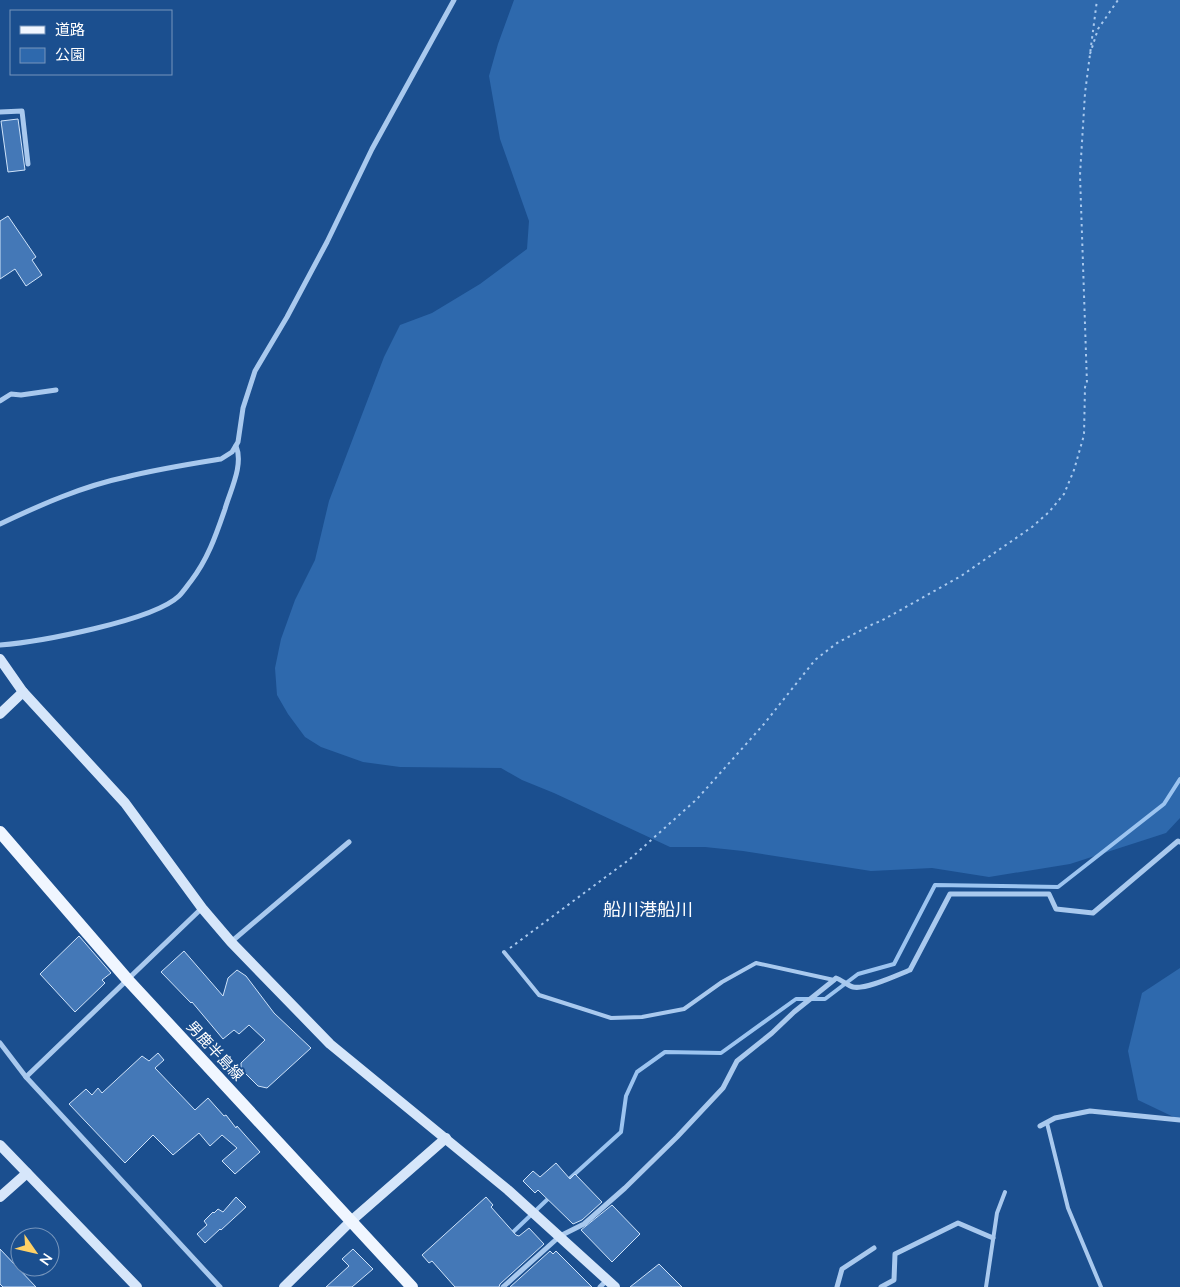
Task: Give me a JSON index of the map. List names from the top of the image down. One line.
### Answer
{"streets":{"main road":["男鹿半島線"]},"districts":["船川港船川"],"legend":["道路","公園"],"north":"bottom right"}
